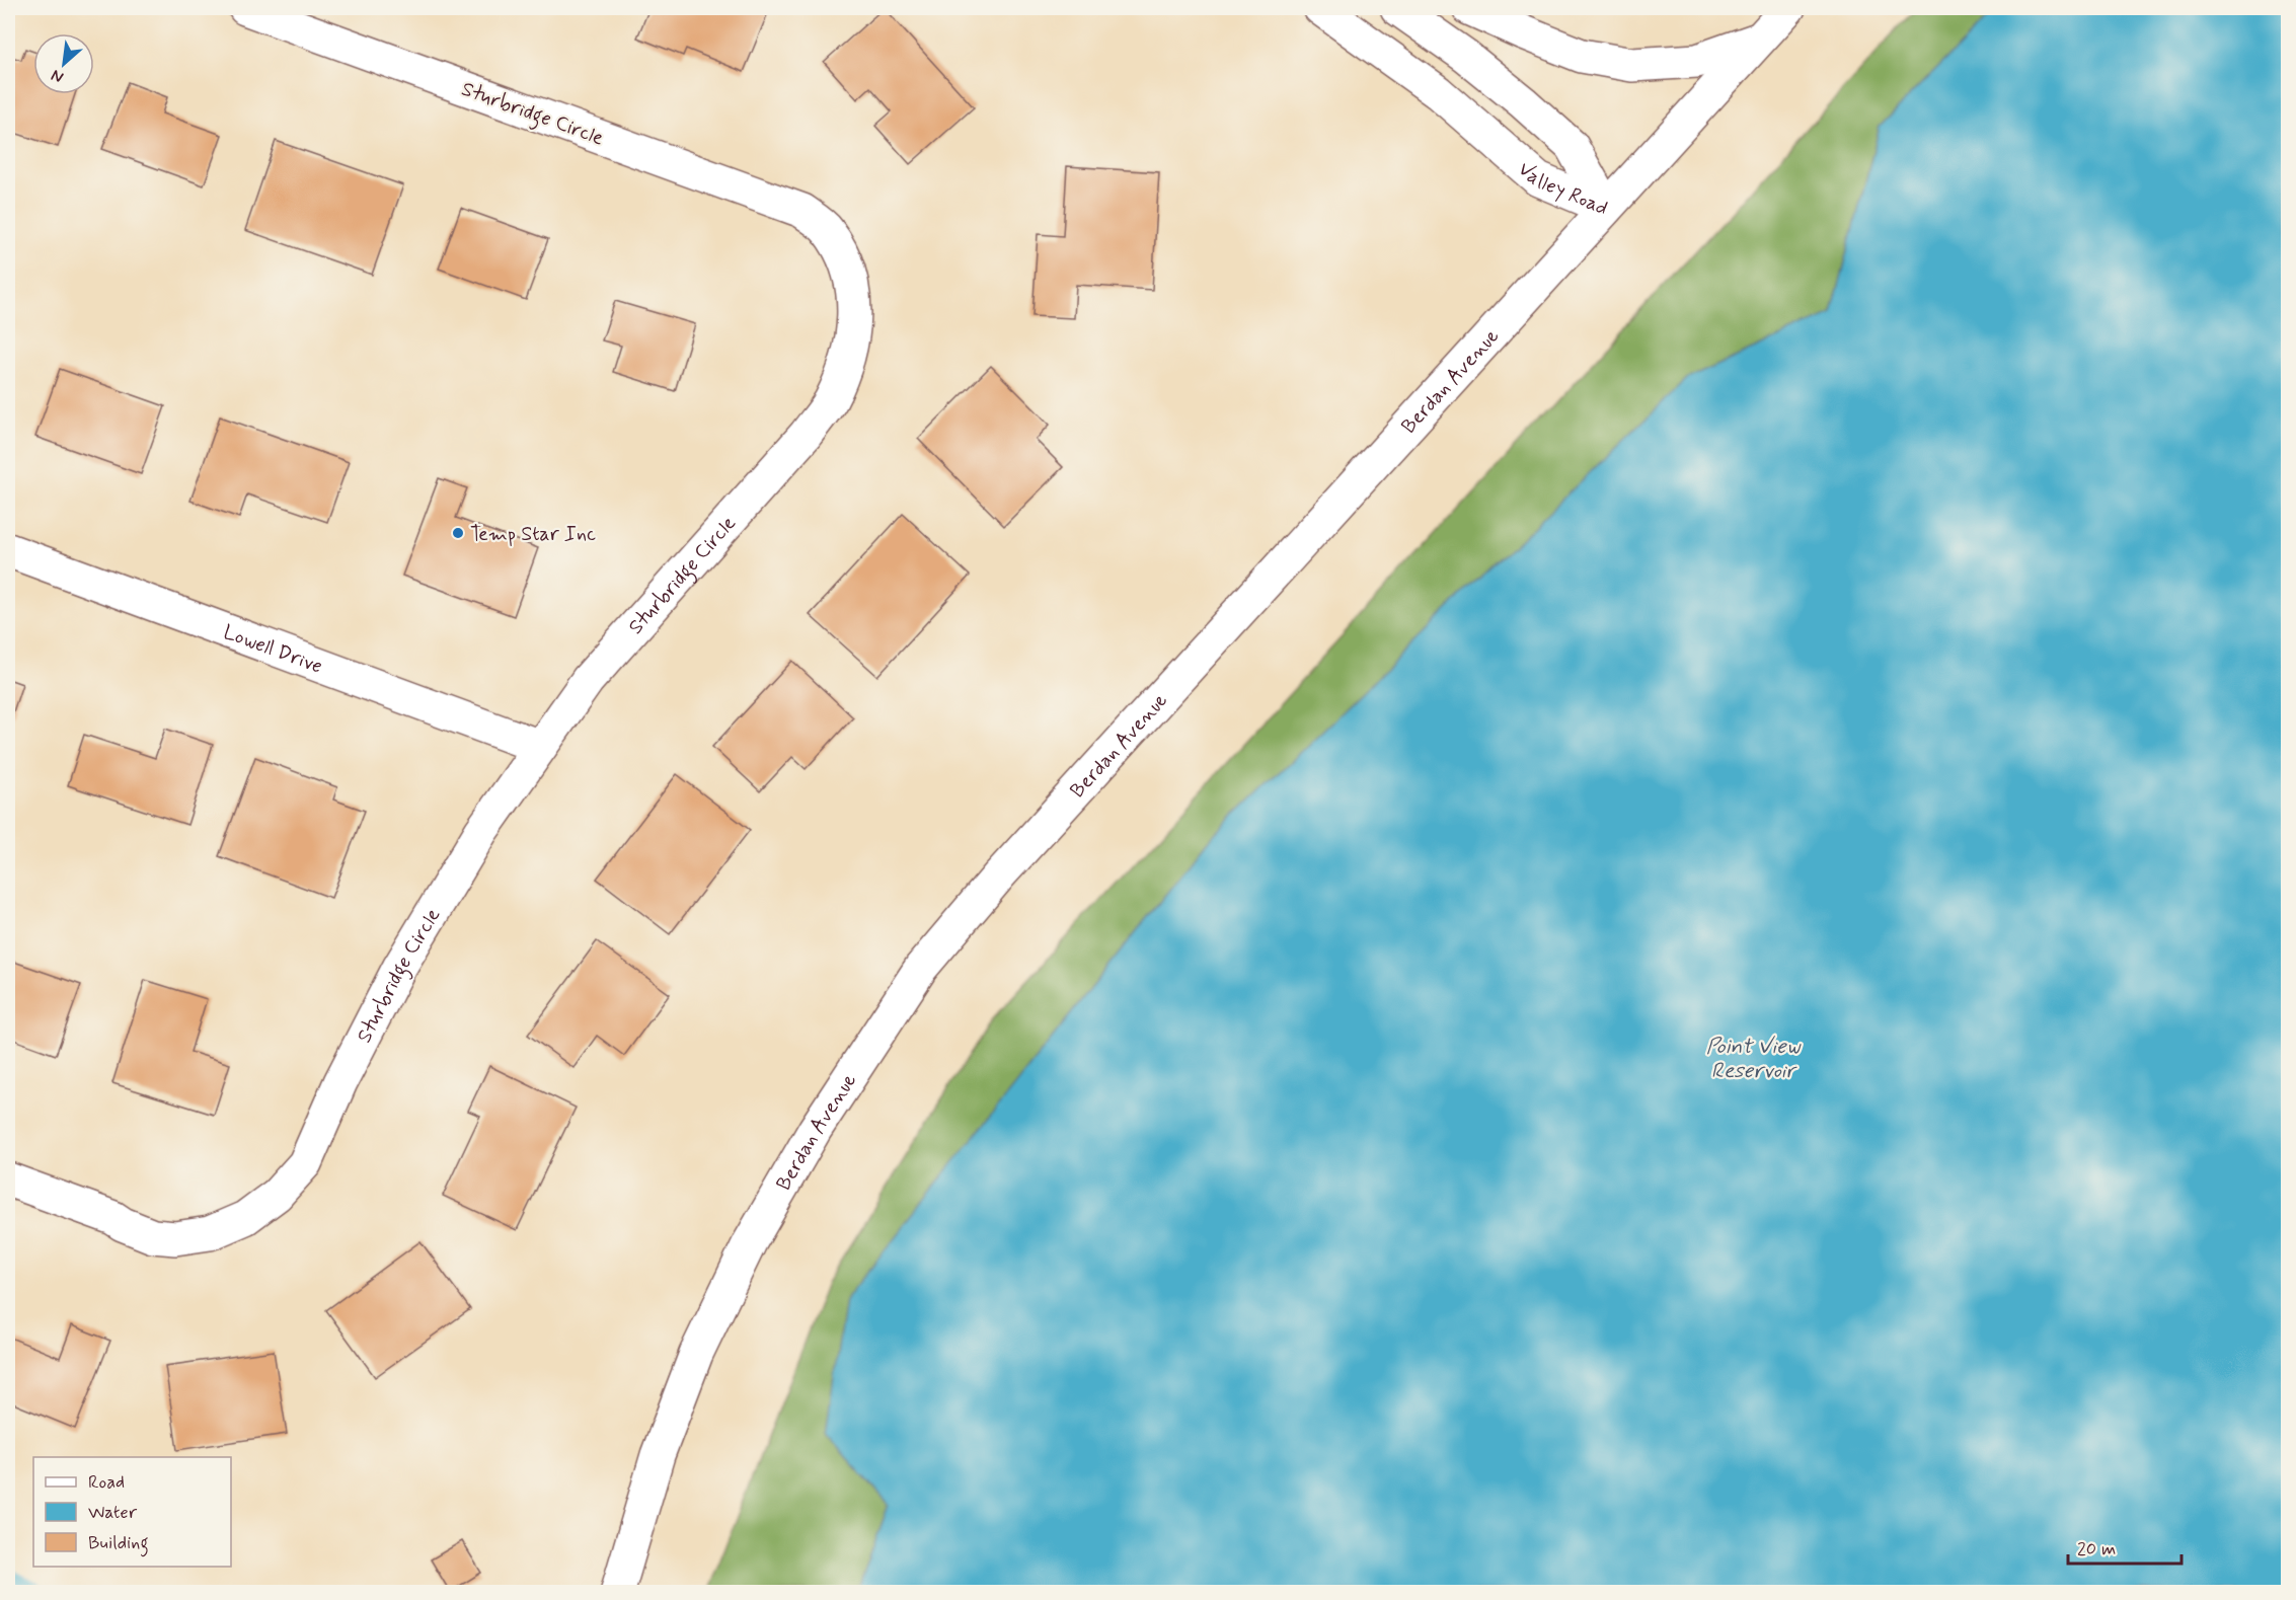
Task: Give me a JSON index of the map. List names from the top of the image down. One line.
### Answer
{"streets":{"main road":["Sturbridge Circle","Valley Road","Berdan Avenue","Lowell Drive"]},"crossings":[["Sturbridge Circle","Lowell Drive"],["Valley Road","Berdan Avenue"]],"water":["Point View Reservoir"],"places":["Temp Star Inc"],"legend":["Road","Water","Building"],"scale_bar":"20 m","north":"bottom left"}
